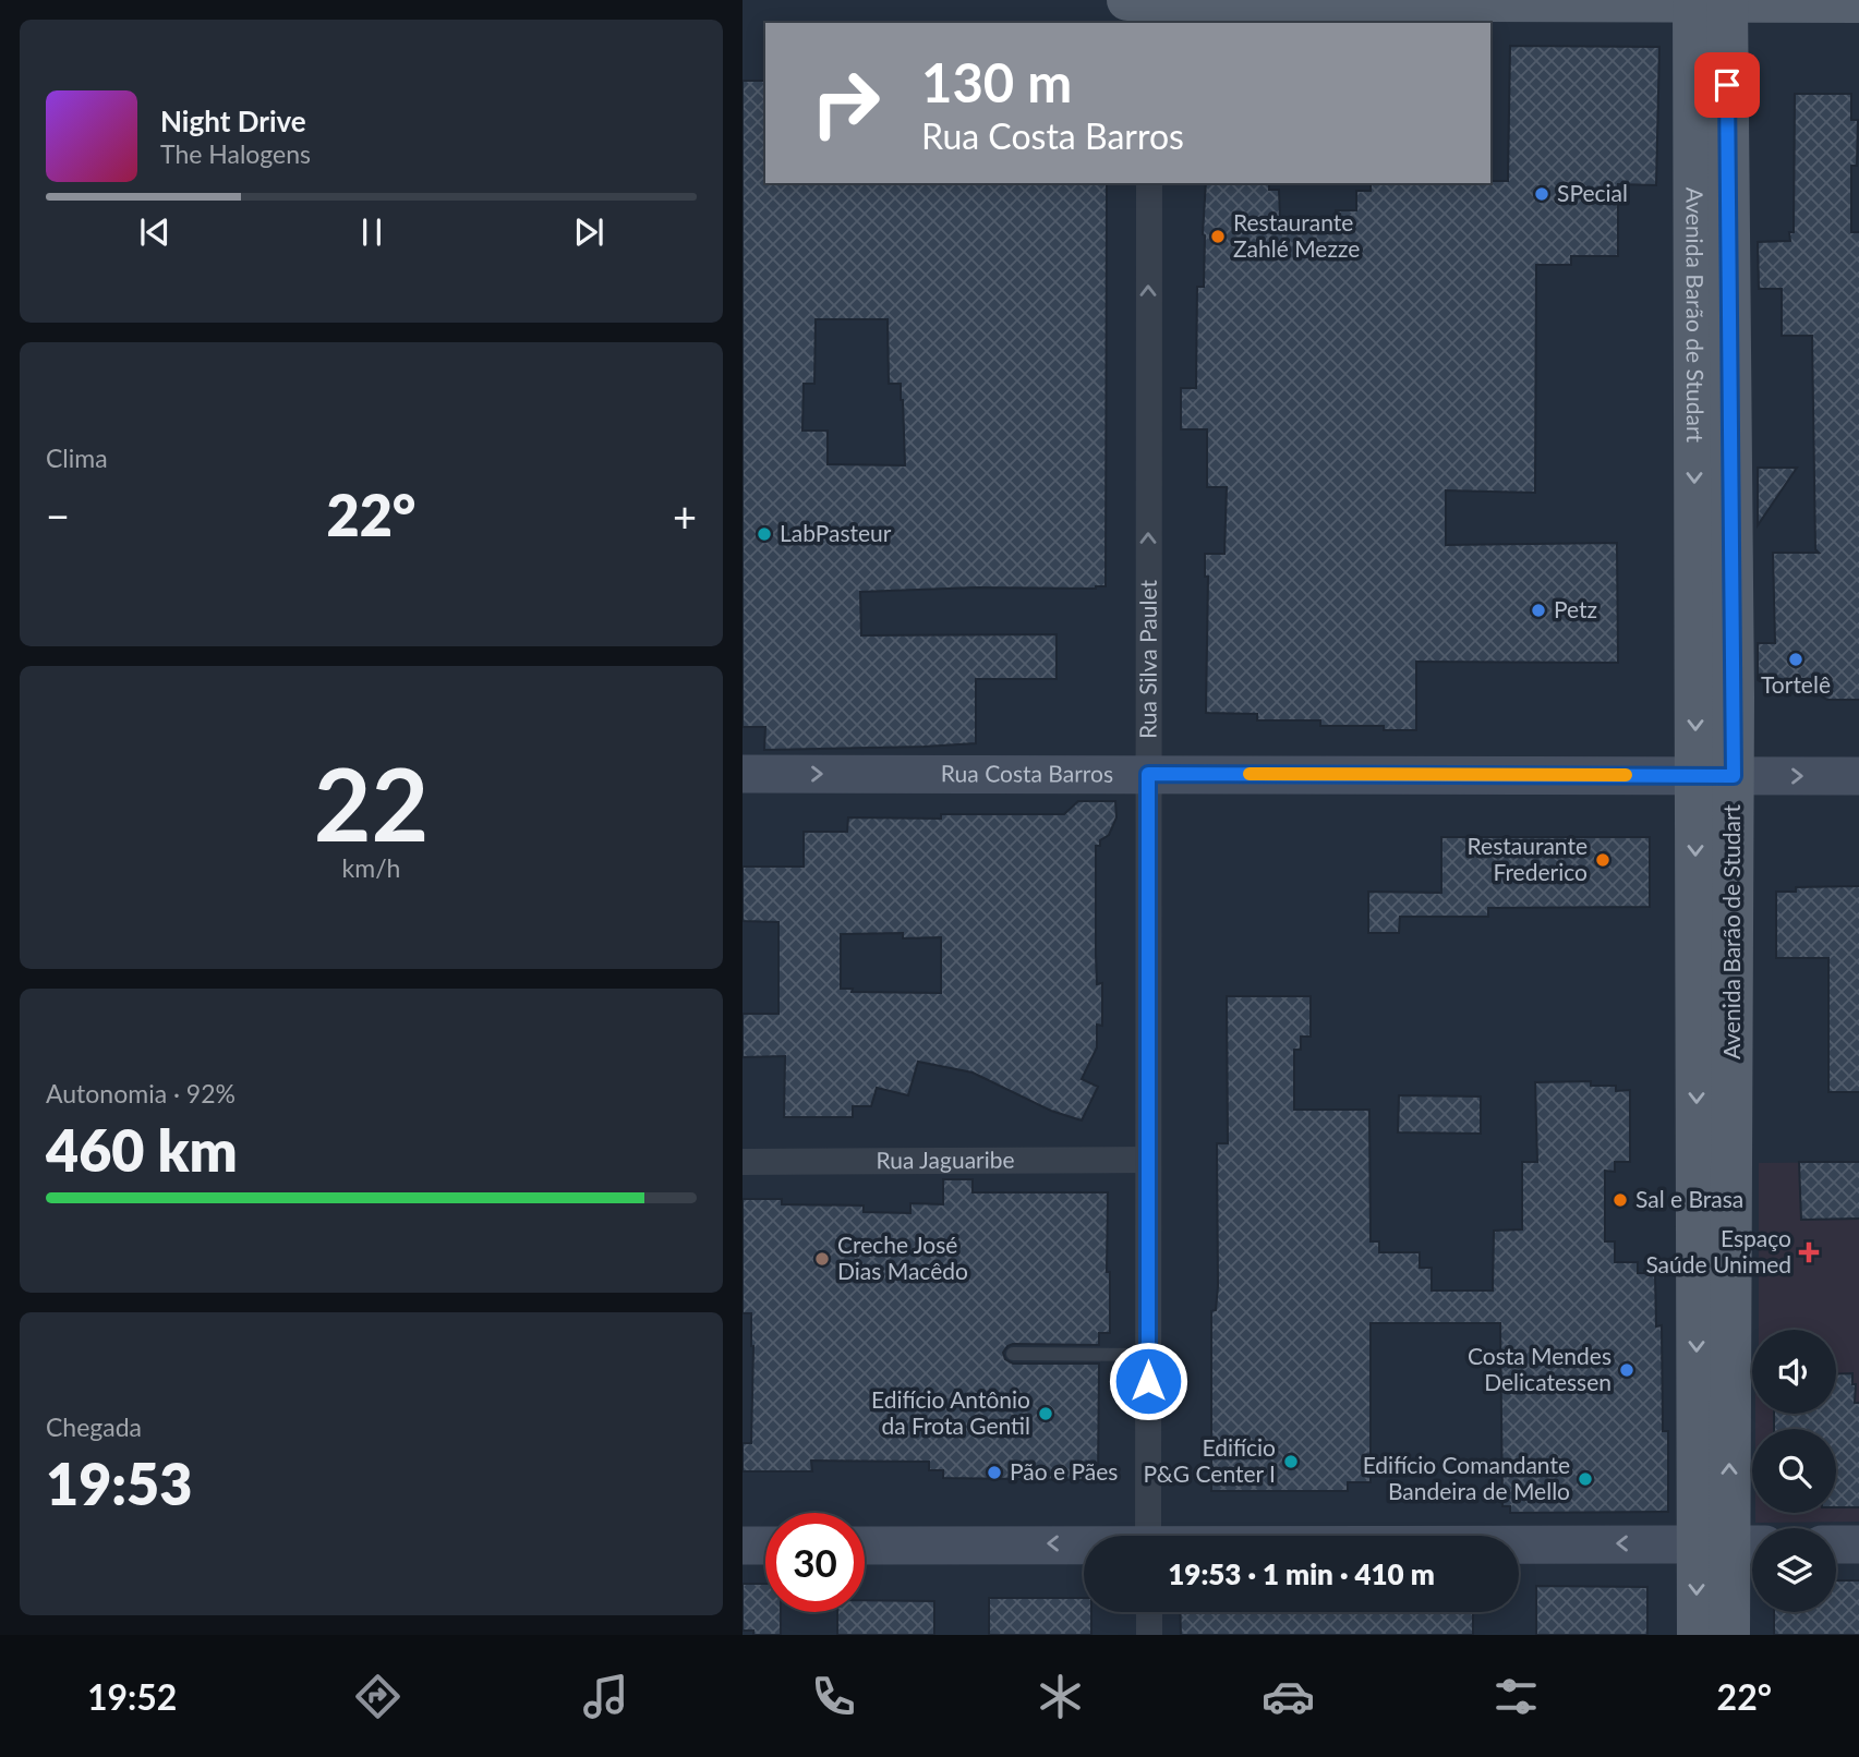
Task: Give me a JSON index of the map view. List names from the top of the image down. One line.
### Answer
{"streets":{"main road":["Avenida Barão de Studart"],"street":["Rua Silva Paulet","Rua Costa Barros","Rua Jaguaribe"]},"crossings":[["Avenida Barão de Studart","Rua Costa Barros"],["Rua Silva Paulet","Rua Costa Barros"],["Rua Silva Paulet","Rua Jaguaribe"]],"one_way":["Rua Silva Paulet","Rua Costa Barros"],"places":{"other":["SPecial","Restaurante Zahlé Mezze","LabPasteur","Petz","Tortelê","Restaurante Frederico","Sal e Brasa","Creche José Dias Macêdo","Costa Mendes Delicatessen","Edifício Antônio da Frota Gentil","Edifício P&G Center I","Pão e Pães","Edifício Comandante Bandeira de Mello"],"health":["Espaço Saúde Unimed"]},"page":{"turn":["130 m","Rua Costa Barros"],"song":["Night Drive","The Halogens"],"tile":["Clima",["22","km/h"],["Autonomia · 92%","460 km"],["Chegada","19:53"]],"heat":["−","22°","+"],"limit":"30","trip":"19:53 · 1 min · 410 m","tabs":["19:52","22°"]}}
